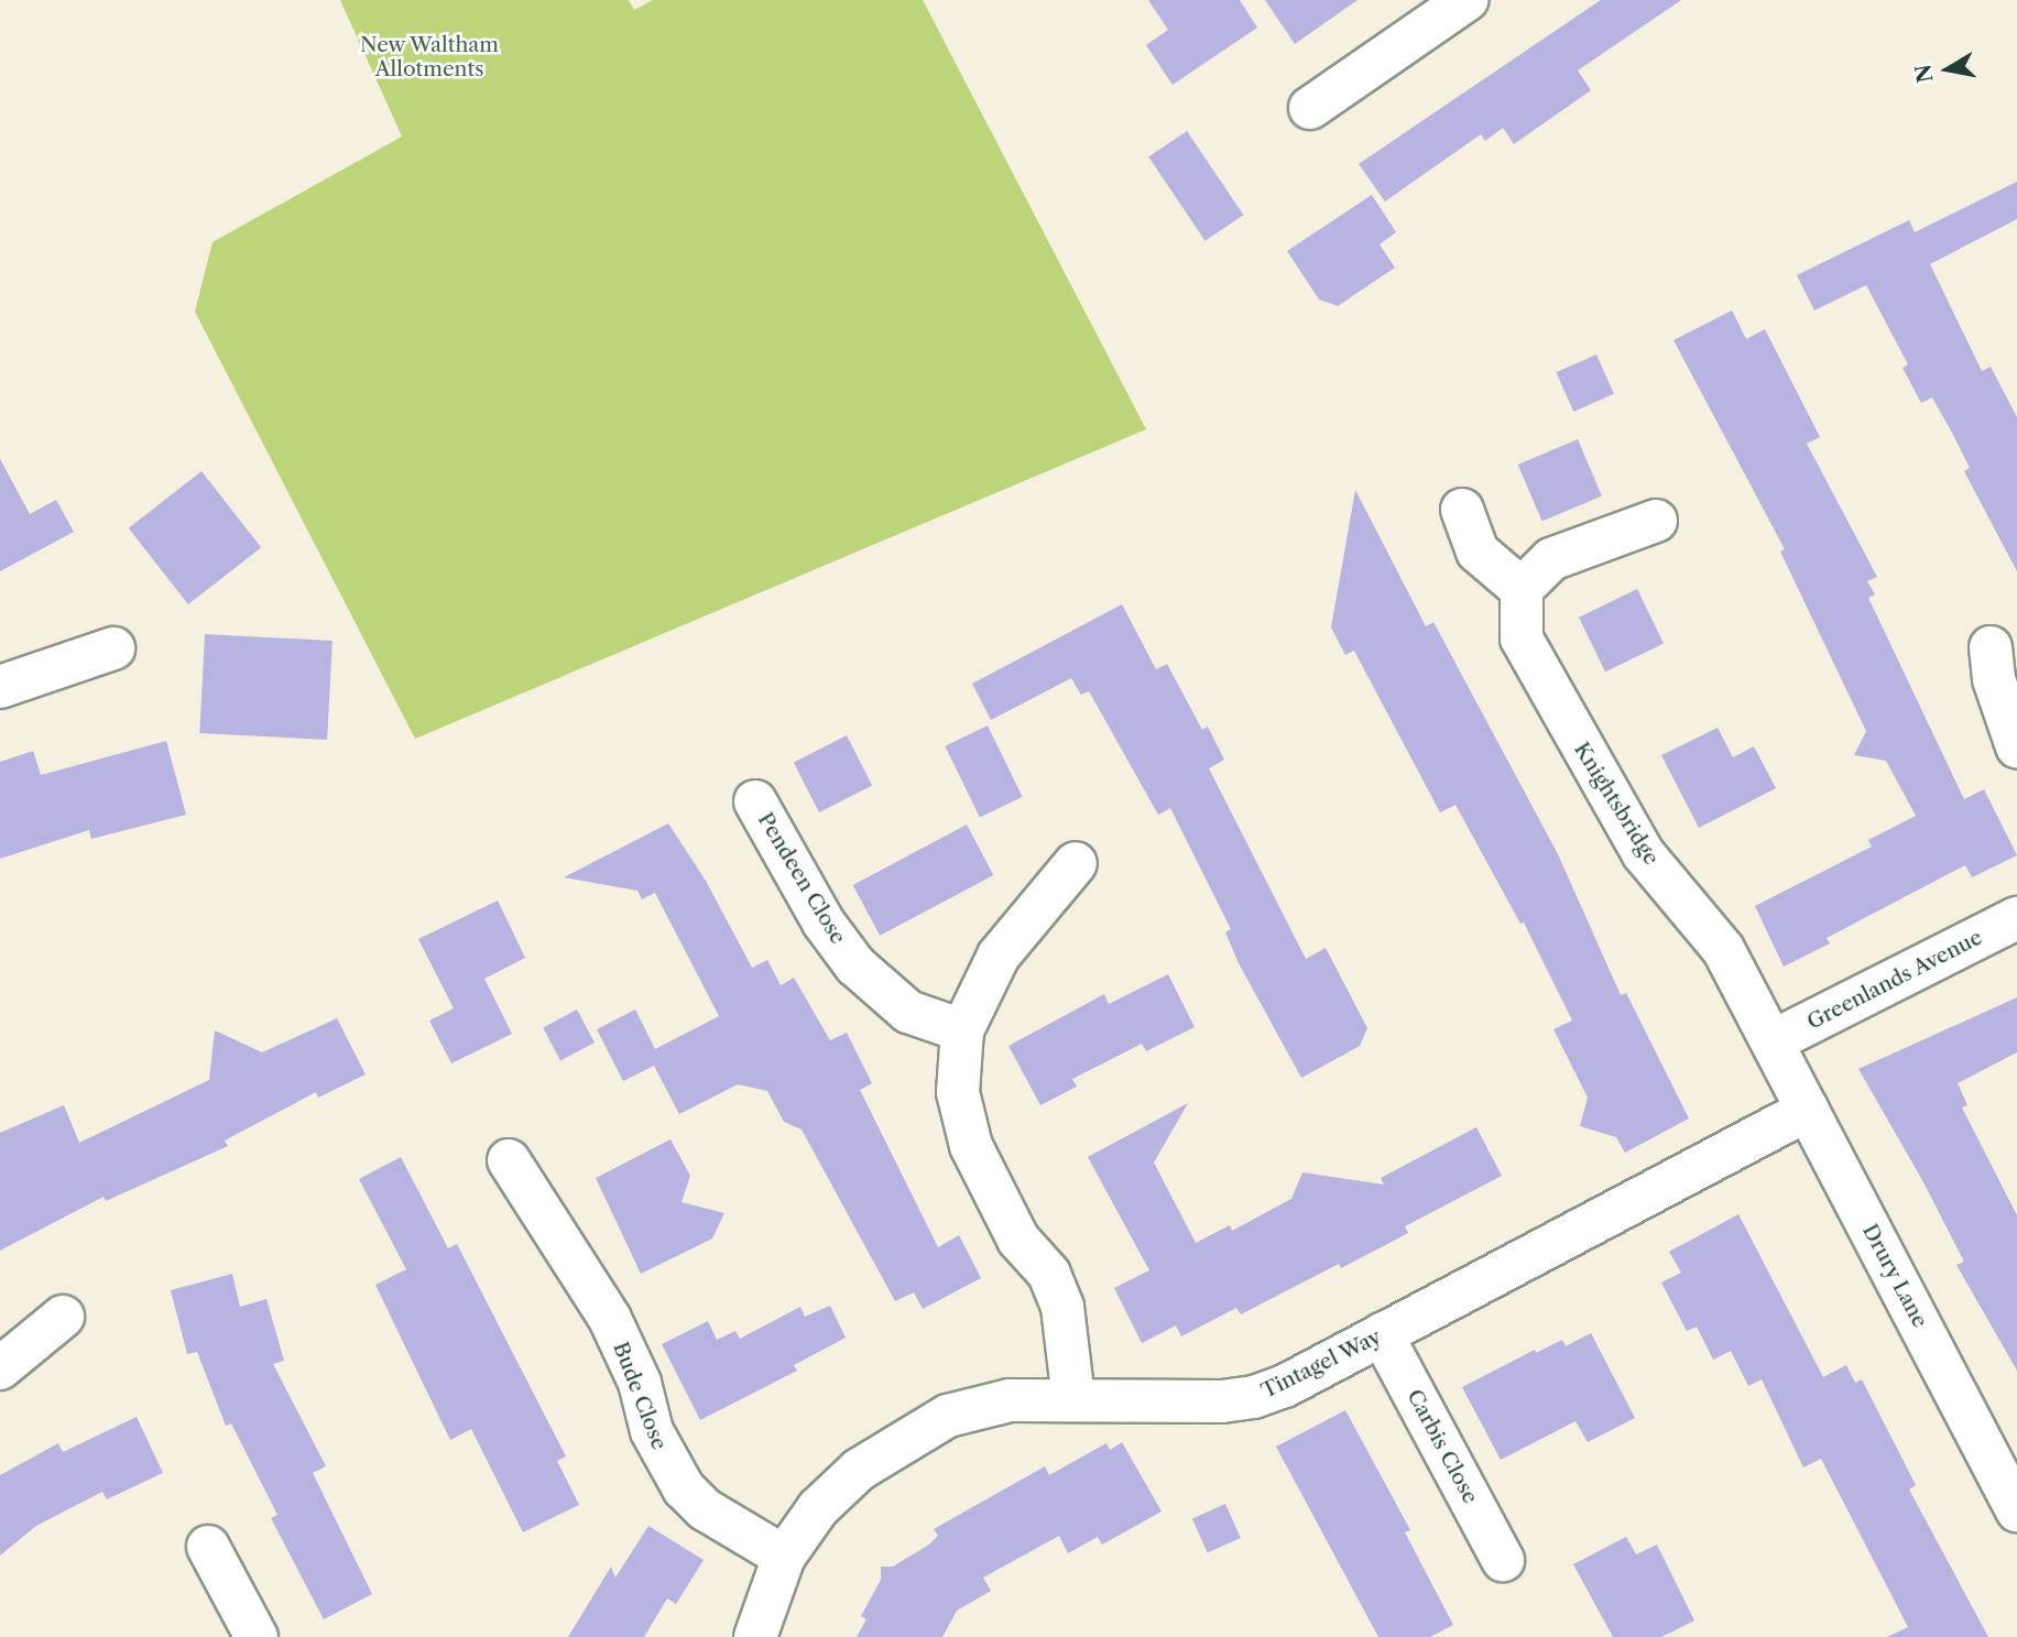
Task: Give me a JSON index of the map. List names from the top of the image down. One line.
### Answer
{"streets":{"street":["Knightsbridge","Pendeen Close","Greenlands Avenue","Drury Lane","Tintagel Way","Bude Close","Carbis Close"]},"crossings":[["Knightsbridge","Greenlands Avenue"],["Knightsbridge","Drury Lane"],["Greenlands Avenue","Drury Lane"],["Drury Lane","Tintagel Way"],["Tintagel Way","Bude Close"],["Tintagel Way","Carbis Close"]],"parks":["New Waltham Allotments"],"north":"left"}
